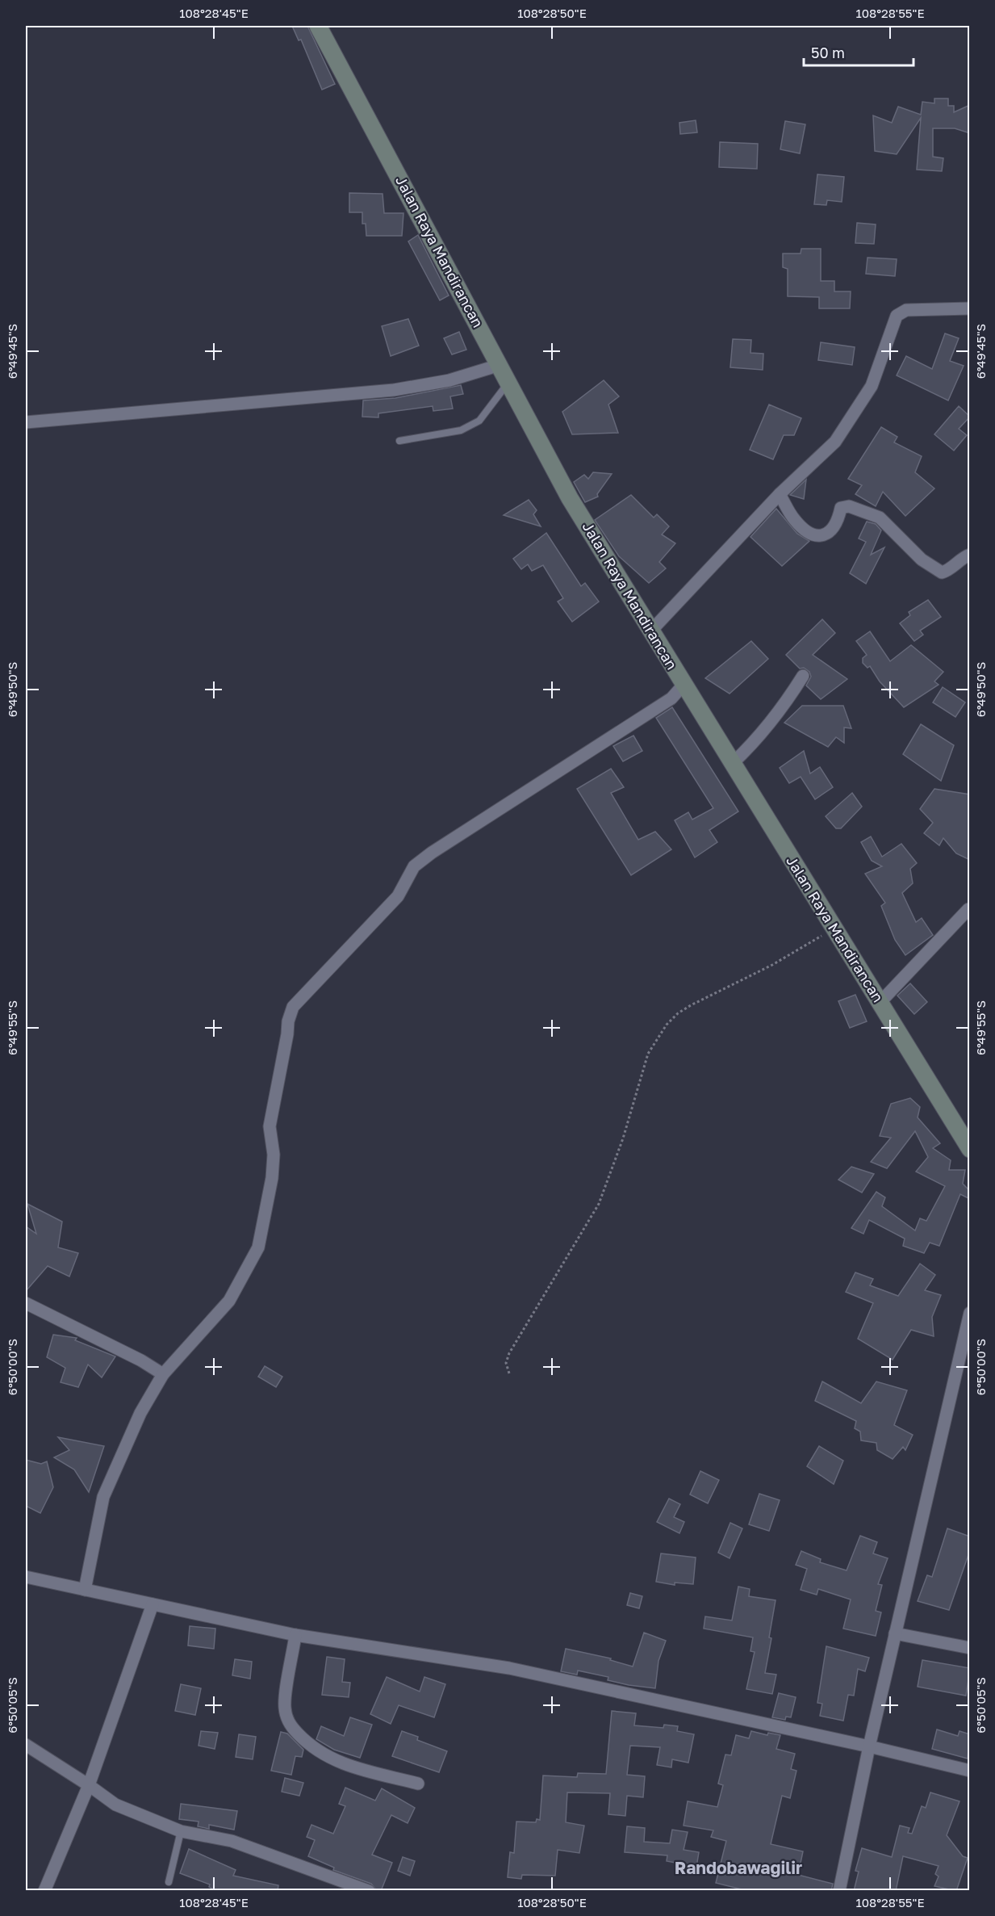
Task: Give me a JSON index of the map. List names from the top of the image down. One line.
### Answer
{"streets":{"street":["Jalan Raya Mandirancan"]},"districts":["Randobawagilir"],"scale_bar":"50 m","coordinates":["108°28'45\"E","108°28'50\"E","108°28'55\"E","6°49'45\"S","6°49'50\"S","6°49'55\"S","6°50'00\"S","6°50'05\"S"]}
